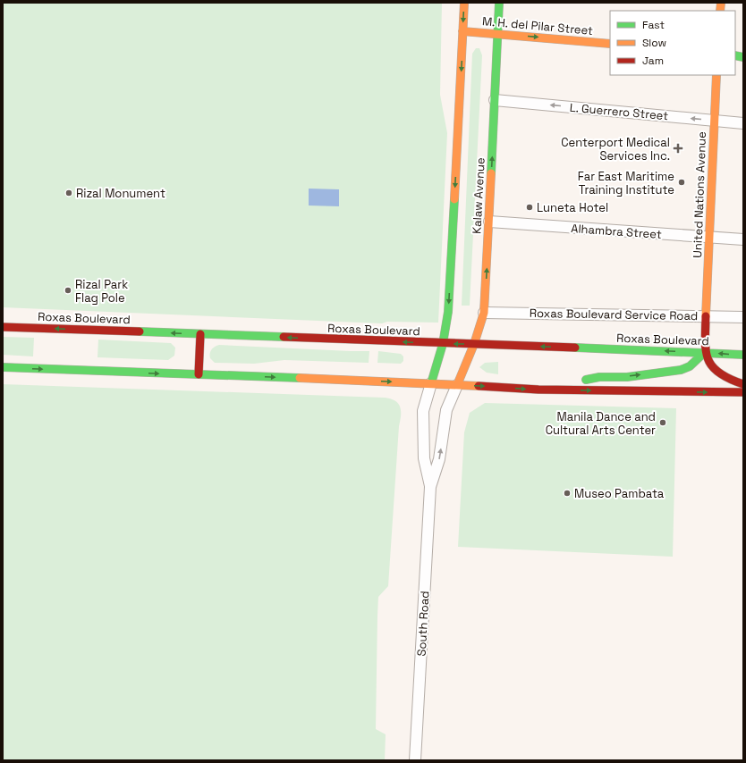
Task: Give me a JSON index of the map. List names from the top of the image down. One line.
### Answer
{"streets":{"main road":["M. H. del Pilar Street","United Nations Avenue","Kalaw Avenue","Roxas Boulevard"],"street":["L. Guerrero Street","Alhambra Street","Roxas Boulevard Service Road","South Road"]},"crossings":[["M. H. del Pilar Street","Kalaw Avenue"],["L. Guerrero Street","United Nations Avenue"],["L. Guerrero Street","Kalaw Avenue"],["United Nations Avenue","Alhambra Street"],["United Nations Avenue","Roxas Boulevard Service Road"],["United Nations Avenue","Roxas Boulevard"],["Kalaw Avenue","Alhambra Street"],["Kalaw Avenue","Roxas Boulevard Service Road"],["Kalaw Avenue","Roxas Boulevard"],["Kalaw Avenue","South Road"]],"one_way":["M. H. del Pilar Street","L. Guerrero Street"],"places":{"health":["Centerport Medical Services Inc."],"other":["Far East Maritime Training Institute","Rizal Monument","Luneta Hotel","Rizal Park Flag Pole","Manila Dance and Cultural Arts Center","Museo Pambata"]},"legend":["Fast","Slow","Jam"]}
